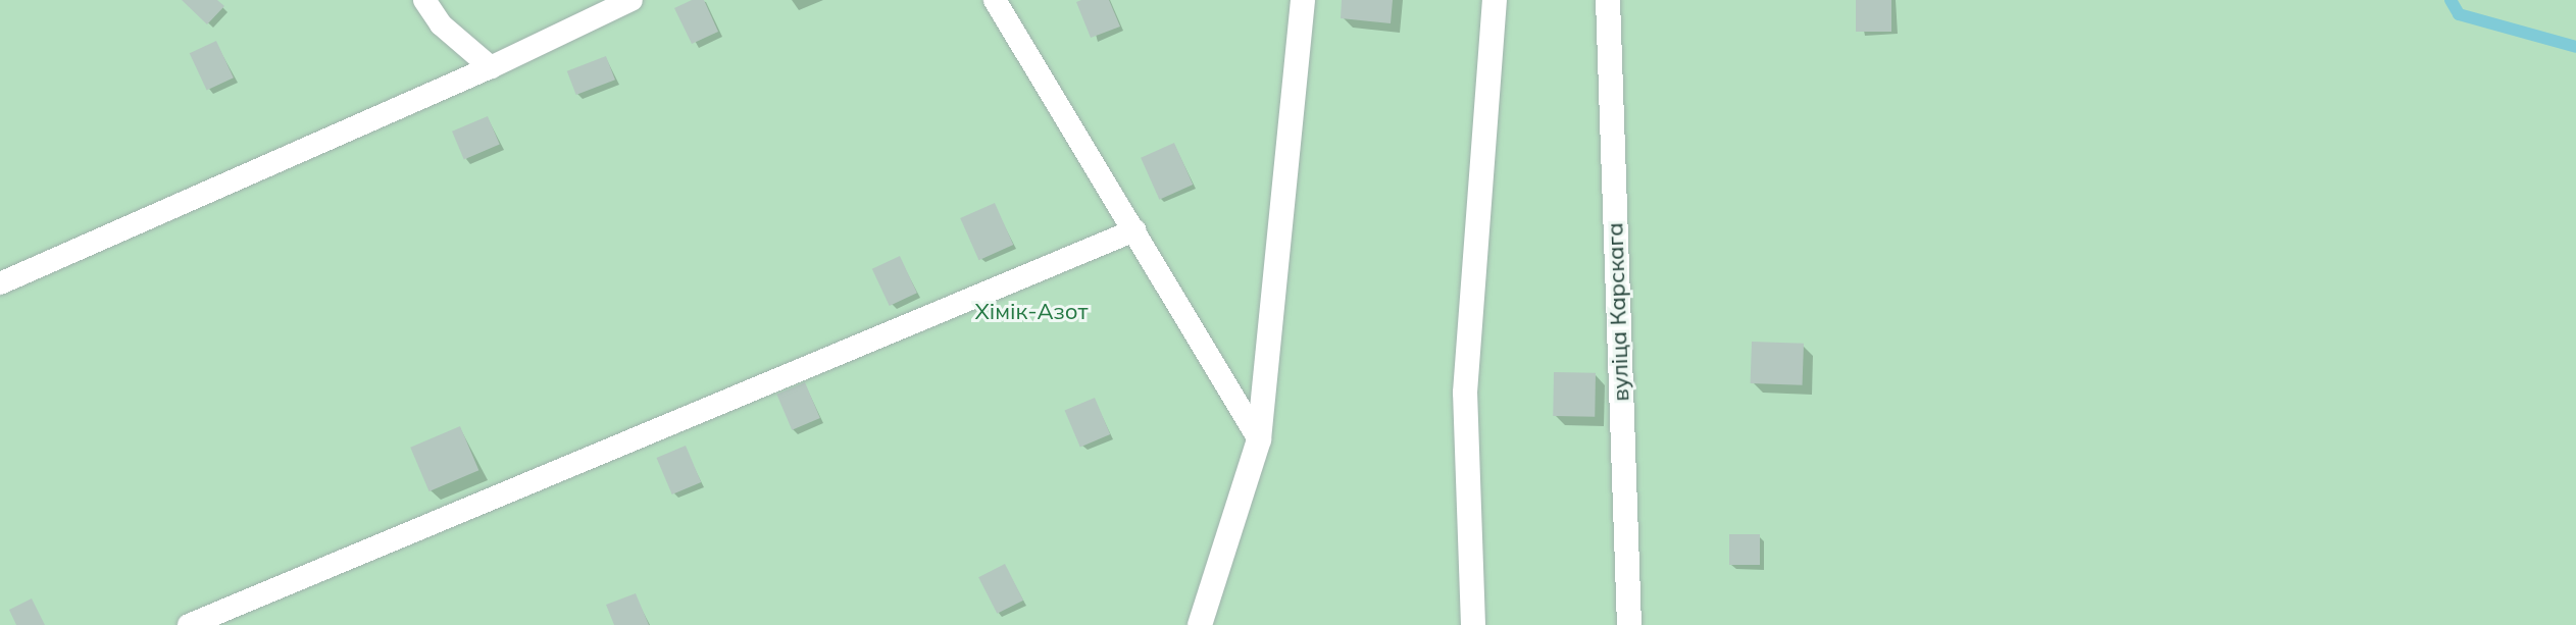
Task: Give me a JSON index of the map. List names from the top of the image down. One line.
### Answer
{"streets":{"street":["вуліца Карскага"]},"parks":["Хімік-Азот"]}
